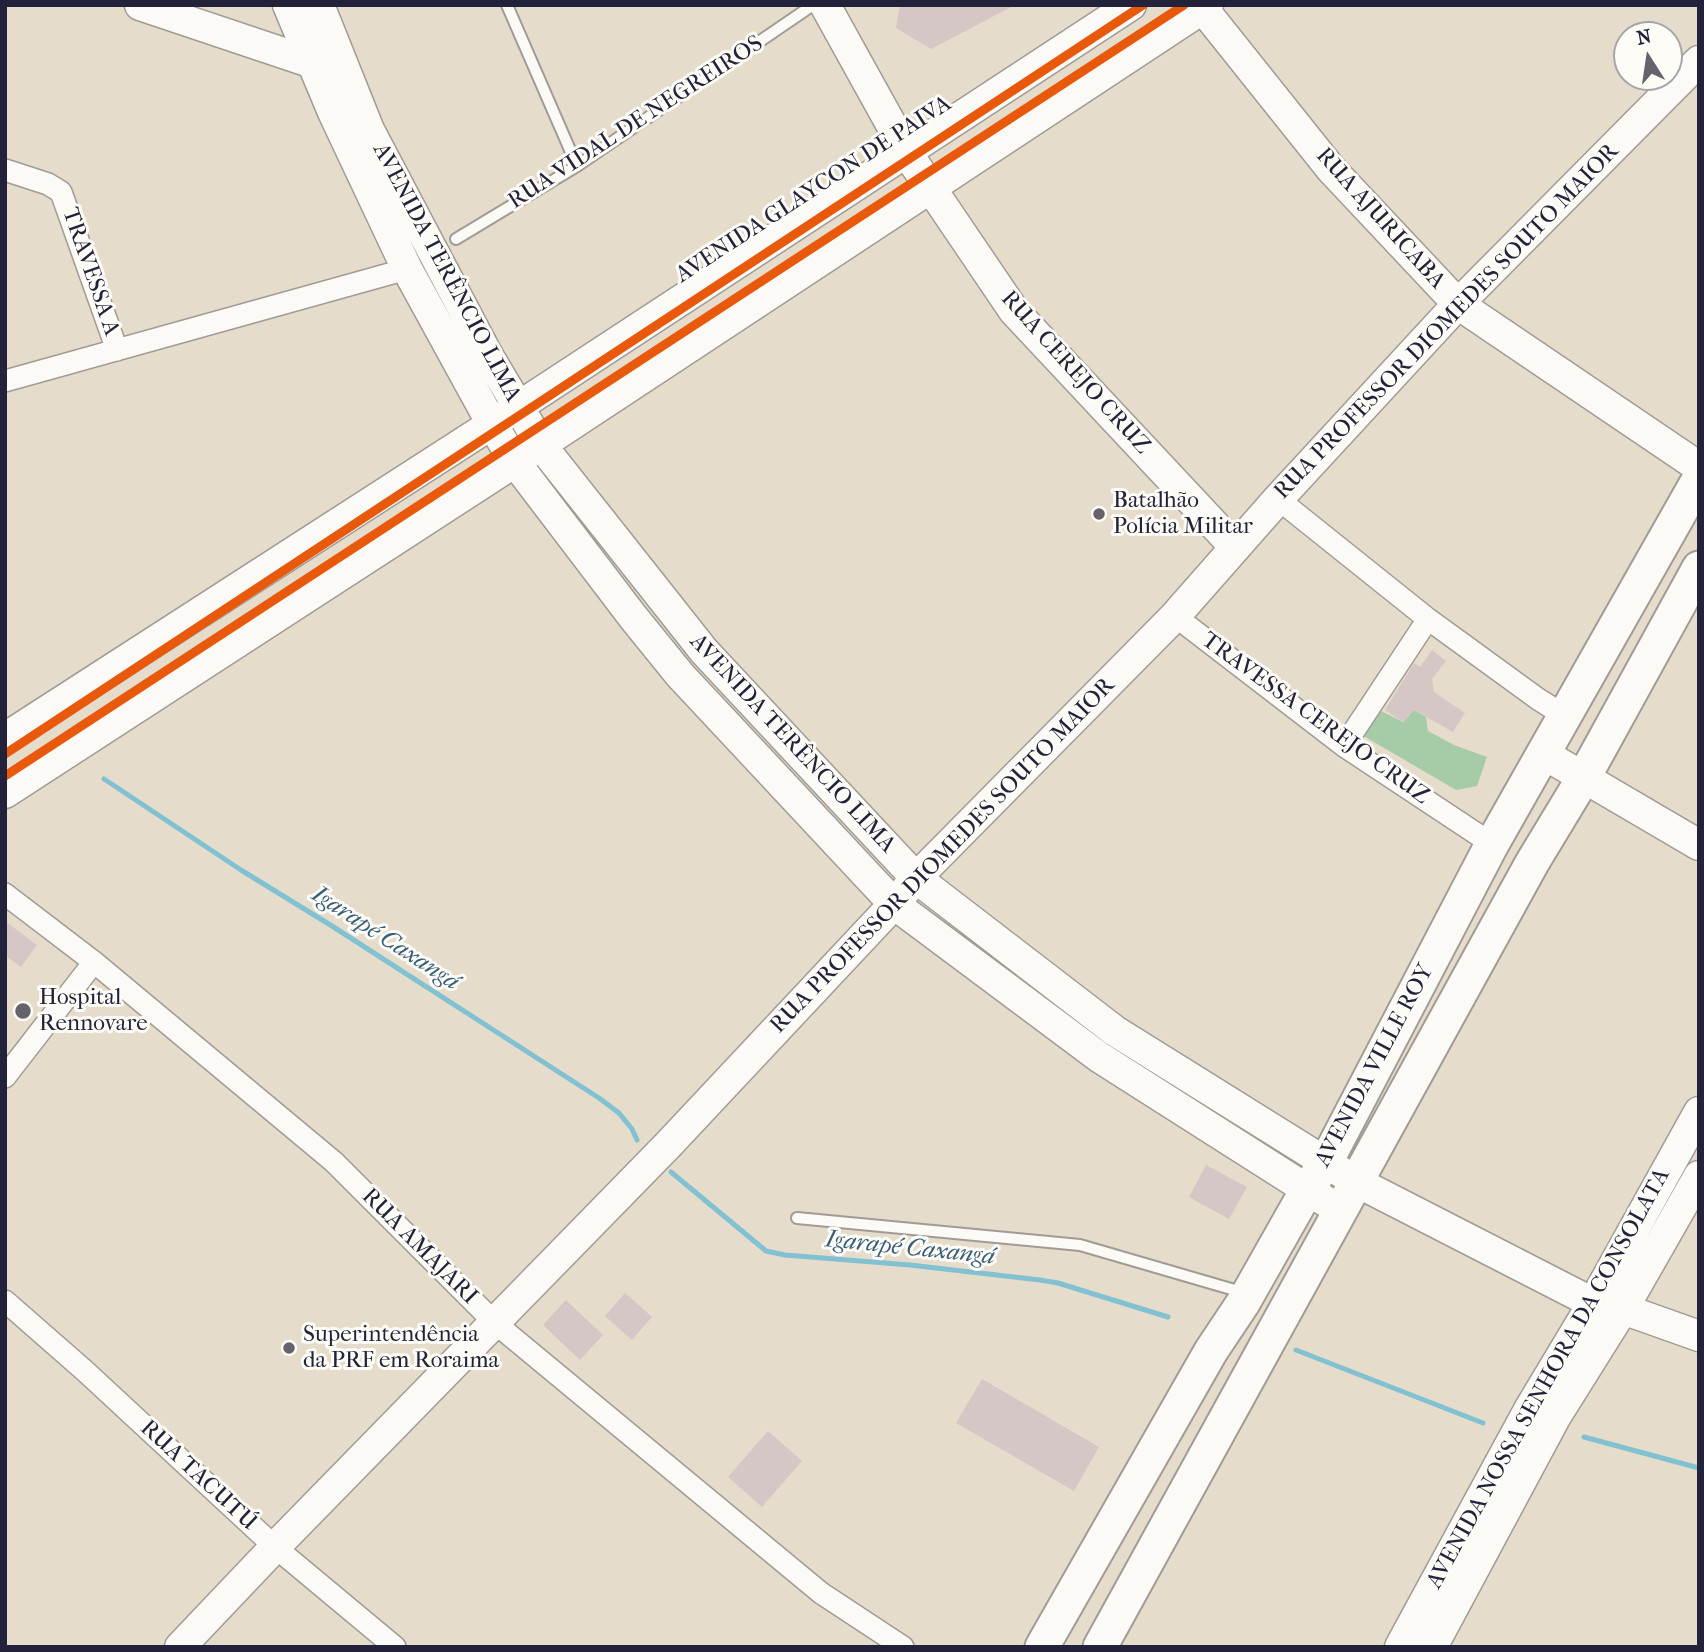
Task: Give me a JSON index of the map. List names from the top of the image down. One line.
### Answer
{"streets":{"main road":["AVENIDA GLAYCON DE PAIVA","RUA AJURICABA","AVENIDA TERÊNCIO LIMA","RUA PROFESSOR DIOMEDES SOUTO MAIOR","RUA CEREJO CRUZ","AVENIDA VILLE ROY","AVENIDA NOSSA SENHORA DA CONSOLATA"],"street":["TRAVESSA A","TRAVESSA CEREJO CRUZ","RUA AMAJARI","RUA TACUTÚ"],"lane":["RUA VIDAL DE NEGREIROS"]},"crossings":[["AVENIDA GLAYCON DE PAIVA","AVENIDA TERÊNCIO LIMA"],["AVENIDA GLAYCON DE PAIVA","RUA CEREJO CRUZ"],["RUA AJURICABA","RUA PROFESSOR DIOMEDES SOUTO MAIOR"],["AVENIDA TERÊNCIO LIMA","RUA PROFESSOR DIOMEDES SOUTO MAIOR"],["AVENIDA TERÊNCIO LIMA","AVENIDA VILLE ROY"],["AVENIDA TERÊNCIO LIMA","AVENIDA NOSSA SENHORA DA CONSOLATA"],["RUA PROFESSOR DIOMEDES SOUTO MAIOR","RUA CEREJO CRUZ"],["RUA PROFESSOR DIOMEDES SOUTO MAIOR","TRAVESSA CEREJO CRUZ"],["RUA PROFESSOR DIOMEDES SOUTO MAIOR","RUA AMAJARI"],["RUA PROFESSOR DIOMEDES SOUTO MAIOR","RUA TACUTÚ"],["TRAVESSA CEREJO CRUZ","AVENIDA VILLE ROY"]],"water":["Igarapé Caxangá"],"places":["Batalhão Polícia Militar","Hospital Rennovare","Superintendência da PRF em Roraima"],"north":"top"}
